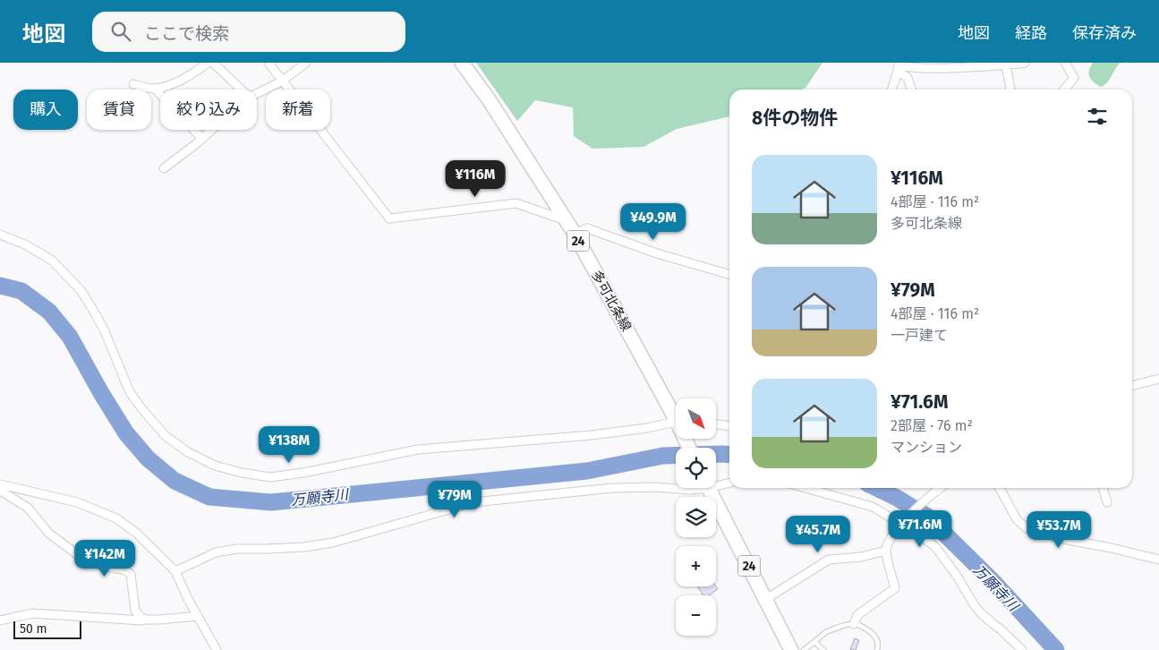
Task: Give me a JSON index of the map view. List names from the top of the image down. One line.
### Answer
{"streets":{"main road":["24","多可北条線"]},"water":["万願寺川"],"scale_bar":"50 m","north":"bottom right","page":{"header":"地図","search":"ここで検索","nav":["地図","経路","保存済み"],"chip":["購入","賃貸","絞り込み","新着"],"heading":"8件の物件","list":[{"name":"¥116M","note":"4部屋 · 116 m² · 多可北条線"},{"name":"¥79M","note":"4部屋 · 116 m² · 一戸建て"},{"name":"¥71.6M","note":"2部屋 · 76 m² · マンション"}],"price":["¥116M","¥49.9M","¥138M","¥79M","¥71.6M","¥53.7M","¥45.7M","¥142M"],"map_buttons":["+","−"],"scale":"50 m"}}
